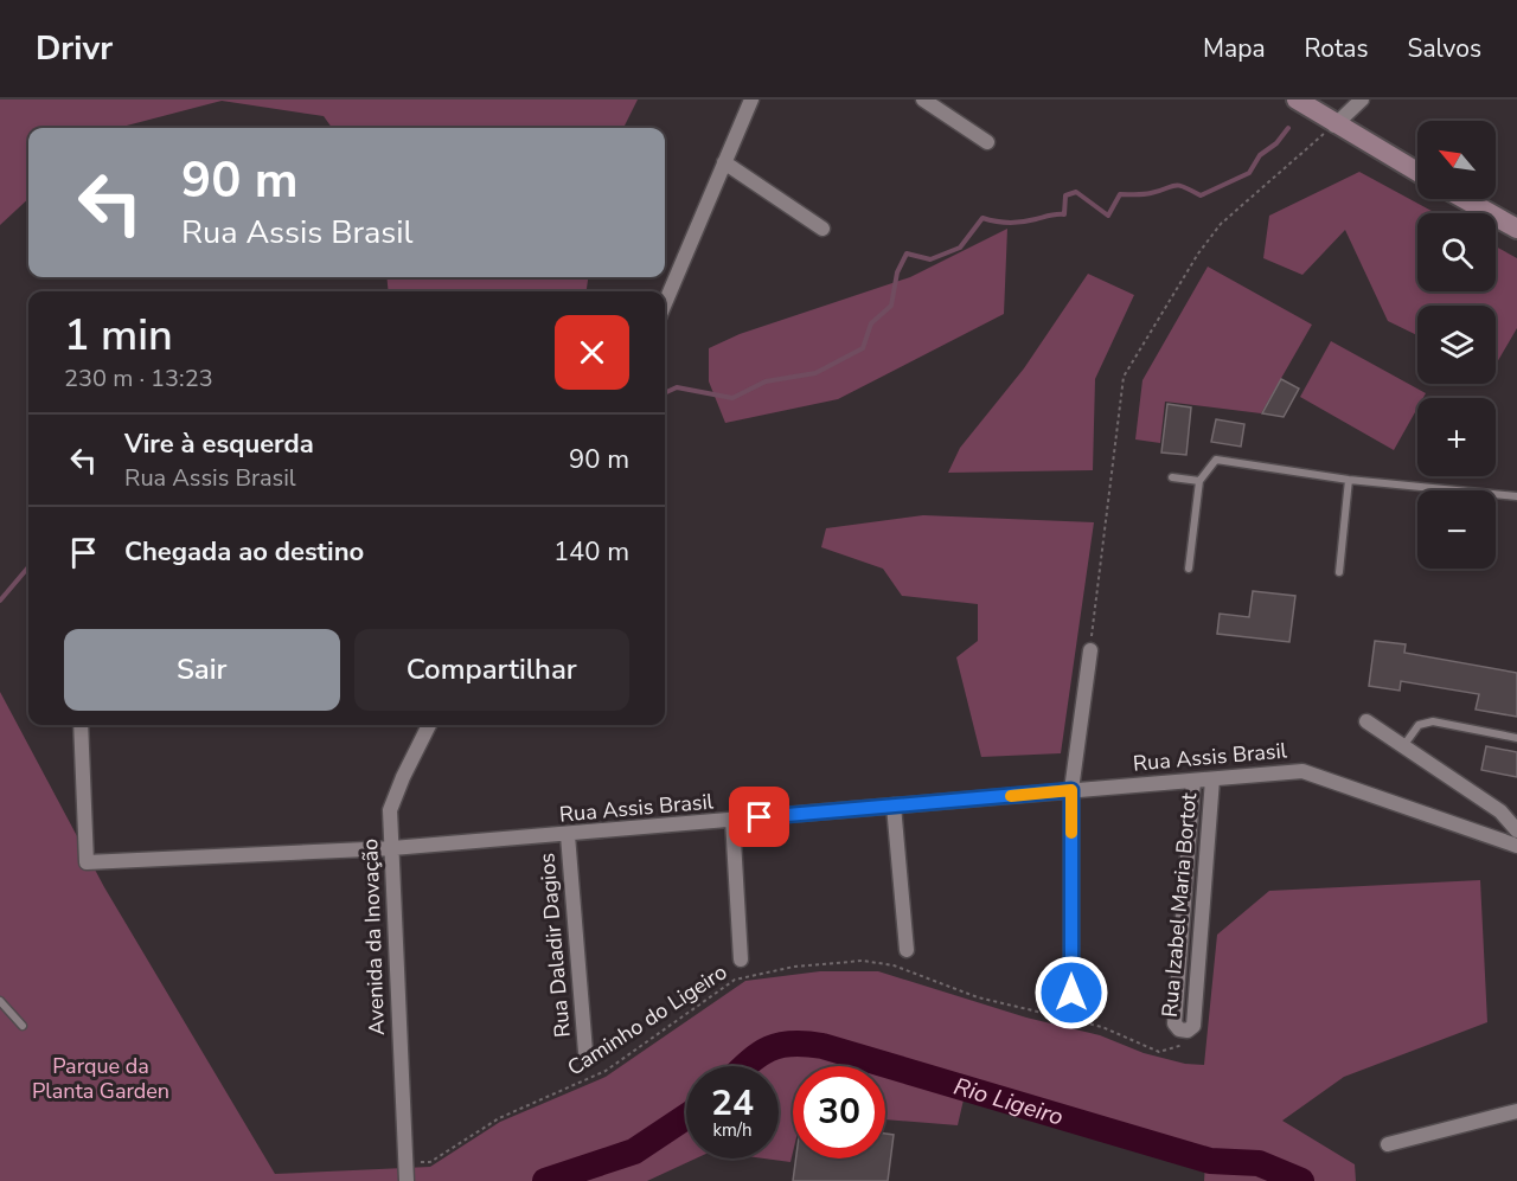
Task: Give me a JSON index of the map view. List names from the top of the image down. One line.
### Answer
{"streets":{"street":["Rua Assis Brasil","Rua Izabel Maria Bortot","Avenida da Inovação","Rua Daladir Dagios"],"path":["Caminho do Ligeiro"]},"crossings":[["Rua Assis Brasil","Rua Izabel Maria Bortot"],["Rua Assis Brasil","Avenida da Inovação"],["Rua Assis Brasil","Rua Daladir Dagios"],["Rua Izabel Maria Bortot","Caminho do Ligeiro"],["Avenida da Inovação","Caminho do Ligeiro"]],"water":["Rio Ligeiro"],"parks":["Parque da Planta Garden"],"north":"top left","page":{"header":"Drivr","nav":["Mapa","Rotas","Salvos"],"map_buttons":["+","−"],"turn":["90 m","Rua Assis Brasil"],"heading":["1 min","230 m · 13:23"],"list":[{"name":"Vire à esquerda","note":"Rua Assis Brasil","value":"90 m"},{"name":"Chegada ao destino","value":"140 m"}],"buttons":["Sair","Compartilhar"],"speed":"24 km/h","limit":"30"}}
